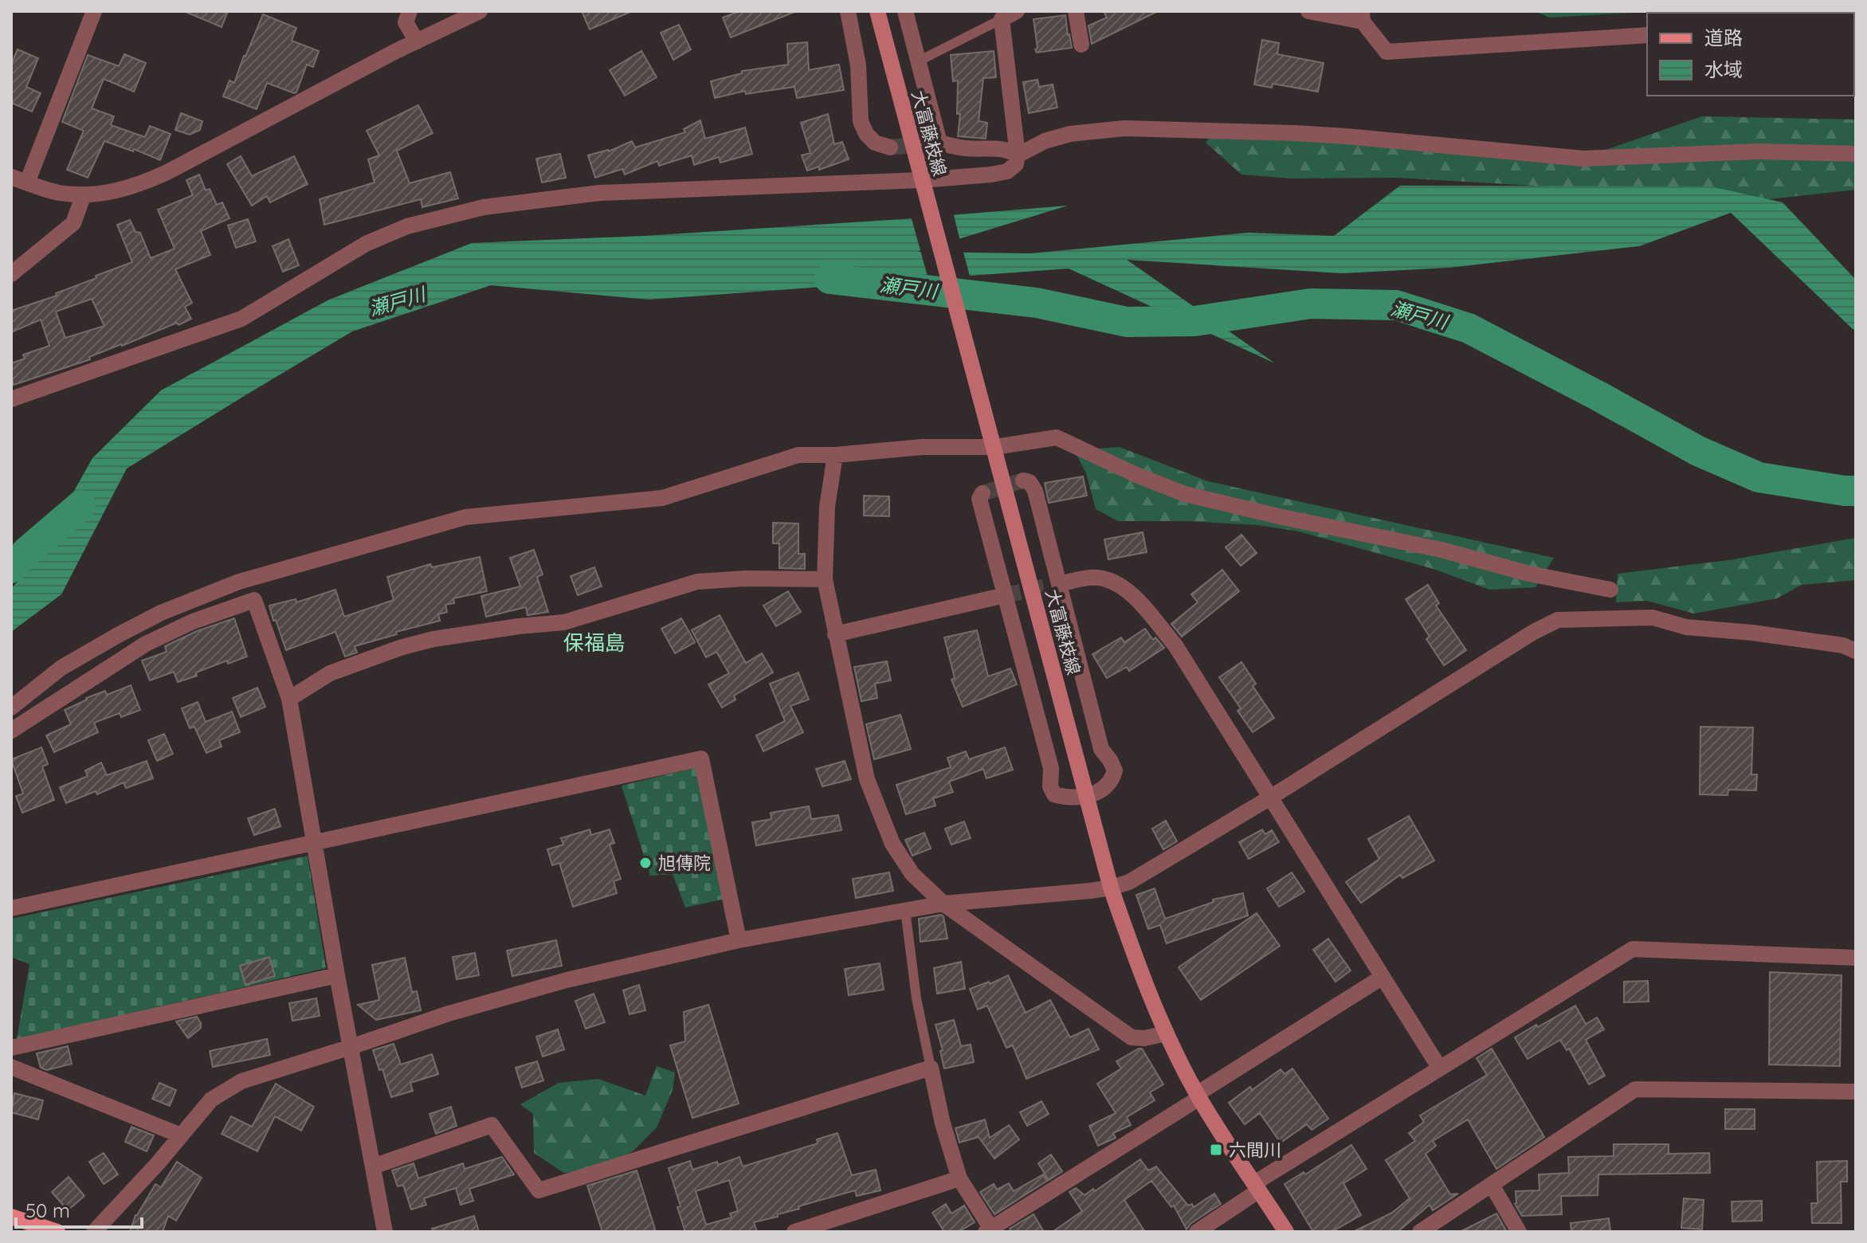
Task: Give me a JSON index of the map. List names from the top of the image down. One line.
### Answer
{"streets":{"main road":["大富藤枝線"]},"districts":["保福島"],"water":["瀬戸川"],"places":{"other":["旭傳院"],"transit":["六間川"]},"legend":["道路","水域"],"scale_bar":"50 m"}
